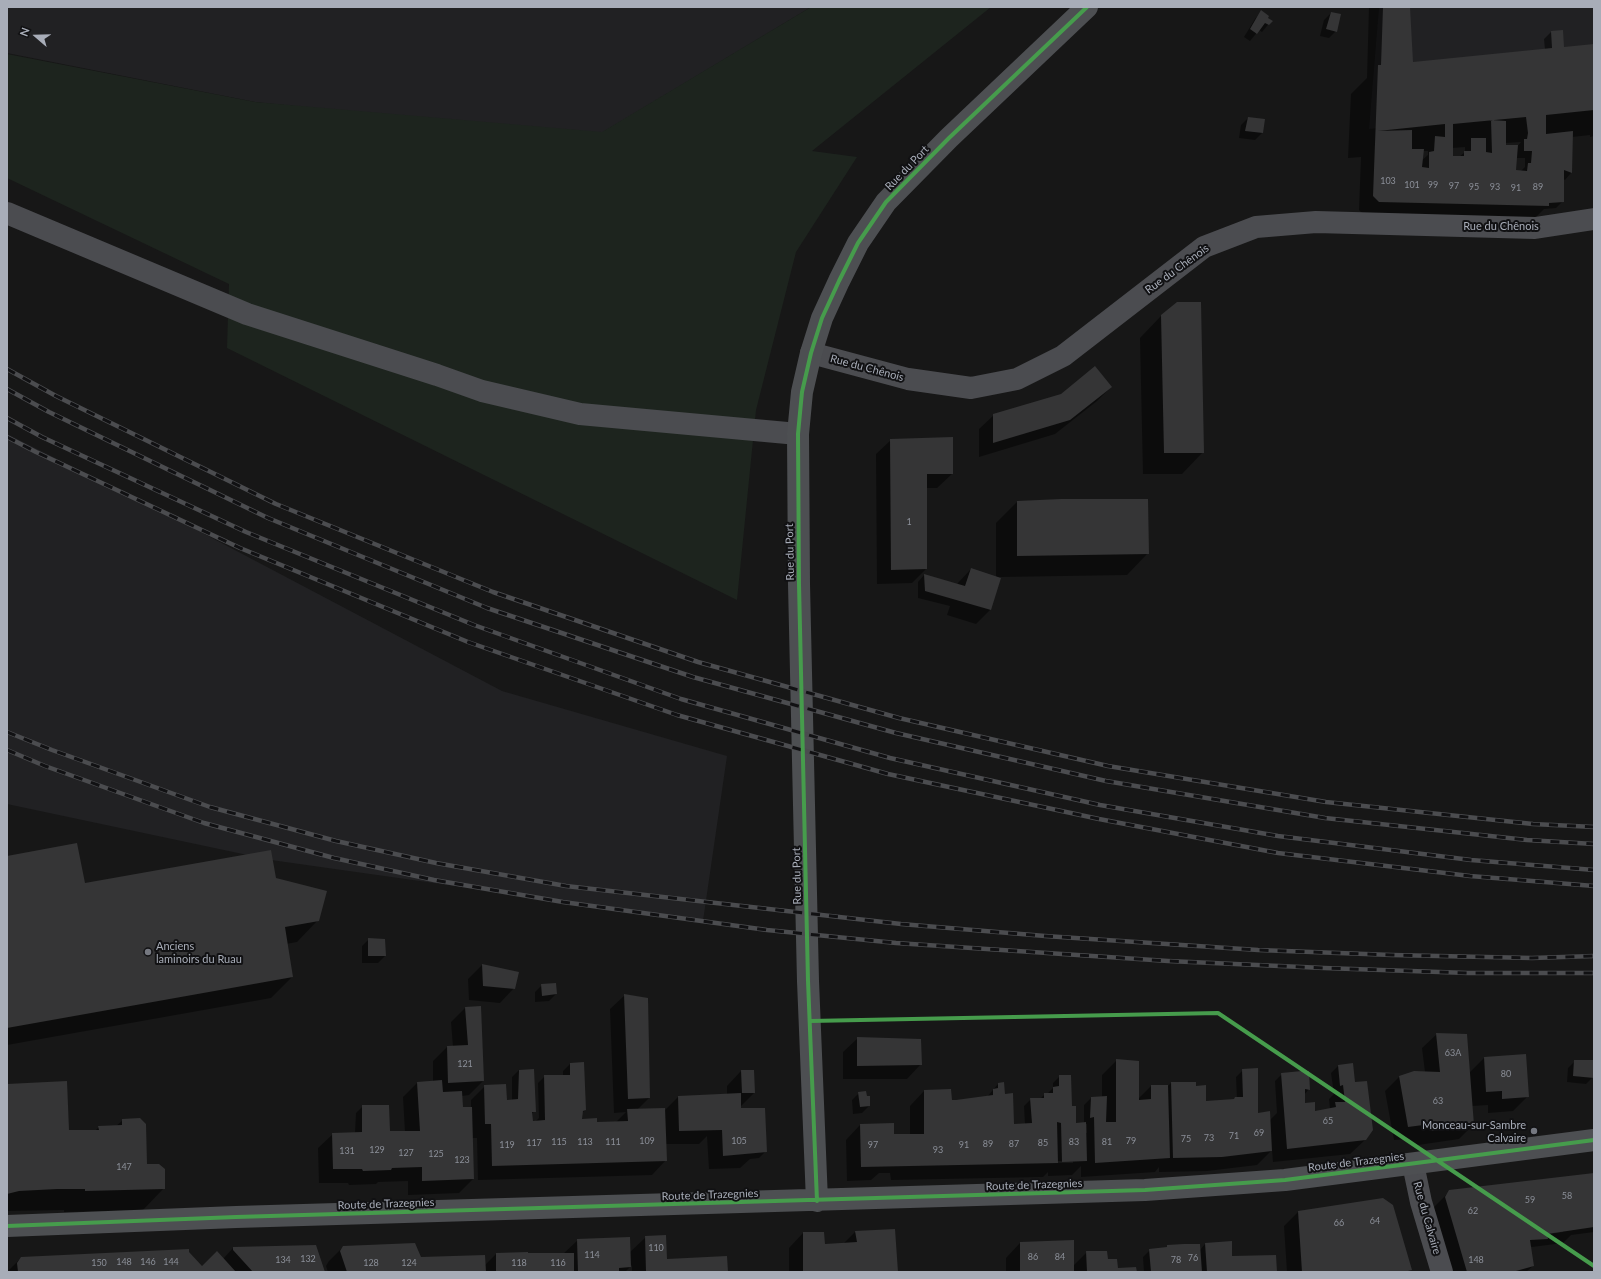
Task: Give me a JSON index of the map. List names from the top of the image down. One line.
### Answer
{"streets":{"main road":["Rue du Port","Route de Trazegnies"],"street":["Rue du Chênois","Rue du Calvaire"]},"crossings":[["Rue du Port","Rue du Chênois"],["Rue du Port","Route de Trazegnies"],["Route de Trazegnies","Rue du Calvaire"]],"places":["Anciens laminoirs du Ruau","Monceau-sur-Sambre Calvaire"],"house_numbers":["103","101","99","97","95","93","89","91","1","63A","121","80","63","65","69","71","73","75","109","105","79","115","113","111","83","81","117","85","89","87","119","97","91","129","93","131","127","125","123","147","58","59","62","64","66","110","114","86","84","76","132","134","78","148","148","146","144","150","128","124","118","116"],"north":"left"}
